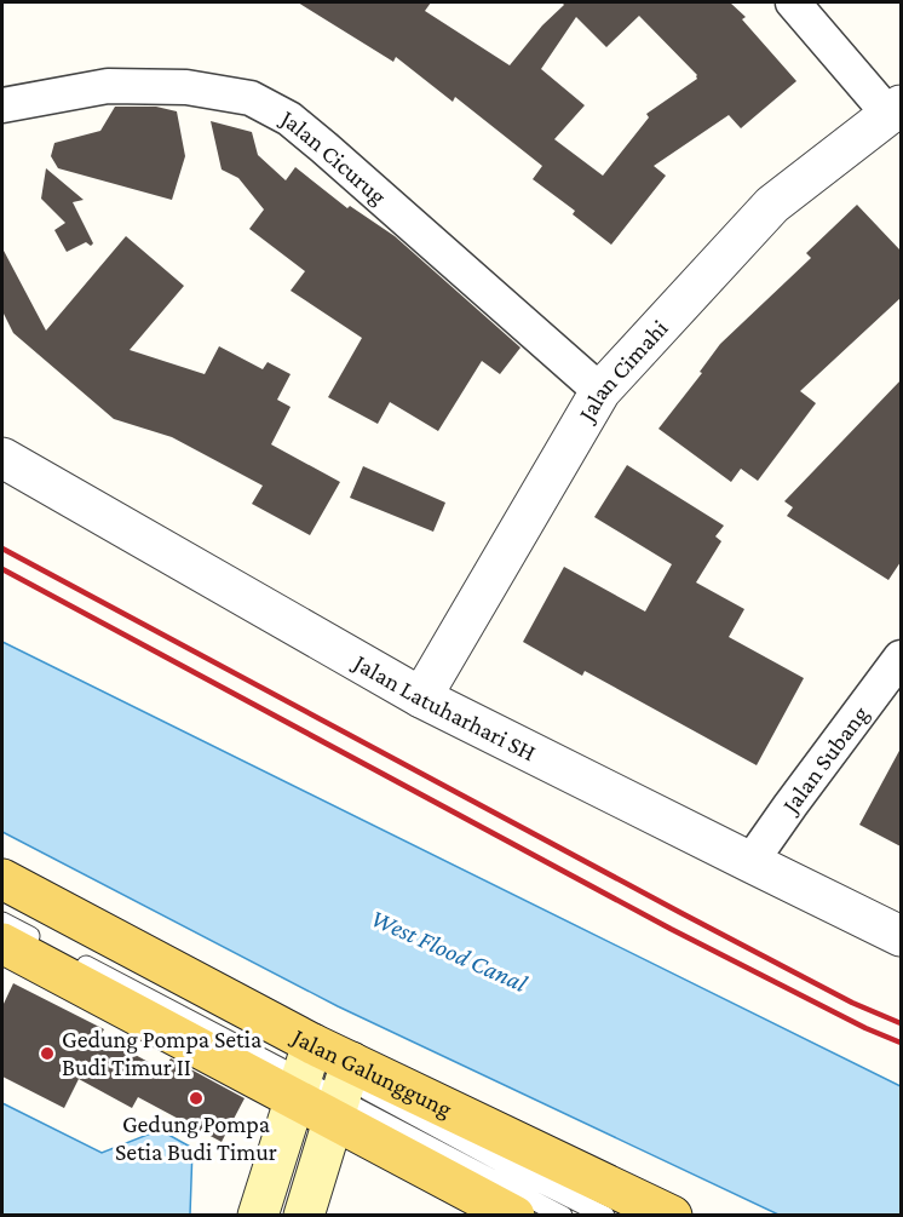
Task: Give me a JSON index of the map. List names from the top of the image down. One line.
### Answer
{"streets":{"main road":["Jalan Galunggung"],"street":["Jalan Cicurug","Jalan Cimahi","Jalan Latuharhari SH","Jalan Subang"]},"crossings":[["Jalan Cicurug","Jalan Cimahi"],["Jalan Cimahi","Jalan Latuharhari SH"],["Jalan Latuharhari SH","Jalan Subang"]],"water":["West Flood Canal"],"places":["Gedung Pompa Setia Budi Timur II","Gedung Pompa Setia Budi Timur"]}
